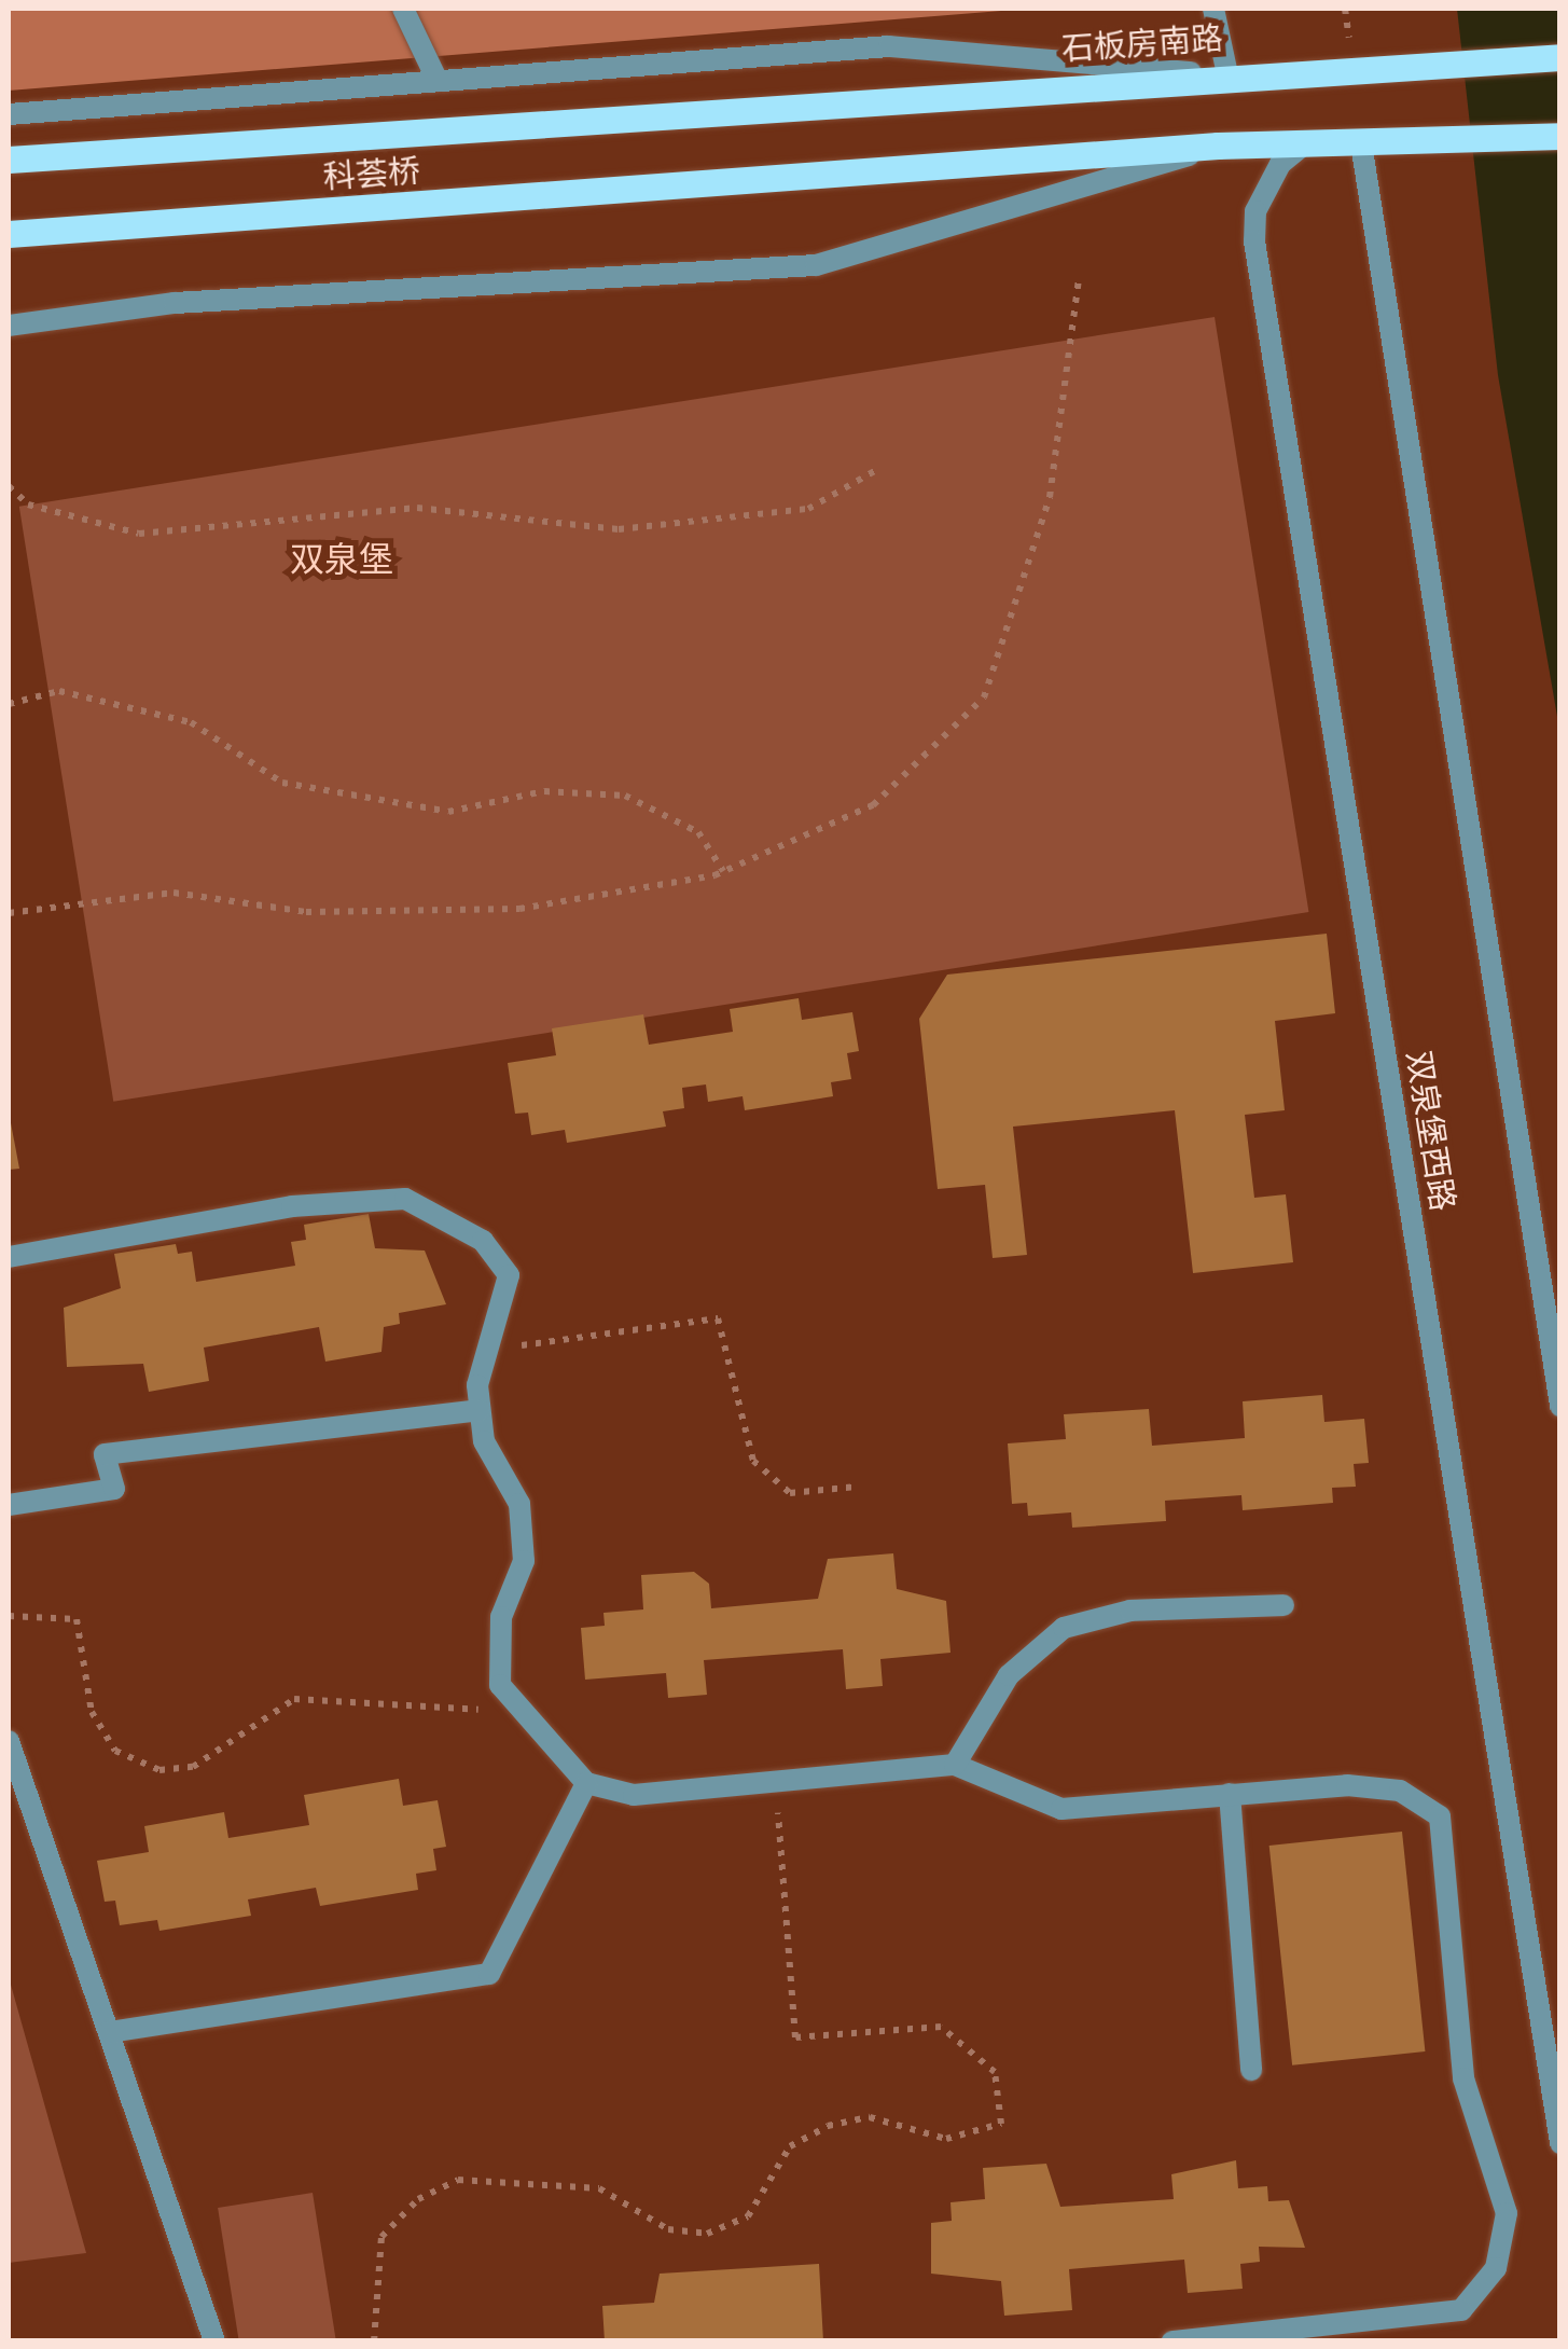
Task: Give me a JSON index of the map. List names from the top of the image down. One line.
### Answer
{"streets":{"main road":["石板房南路","科荟桥"],"street":["双泉堡西路"]},"crossings":[["石板房南路","科荟桥"]],"districts":["双泉堡"]}
